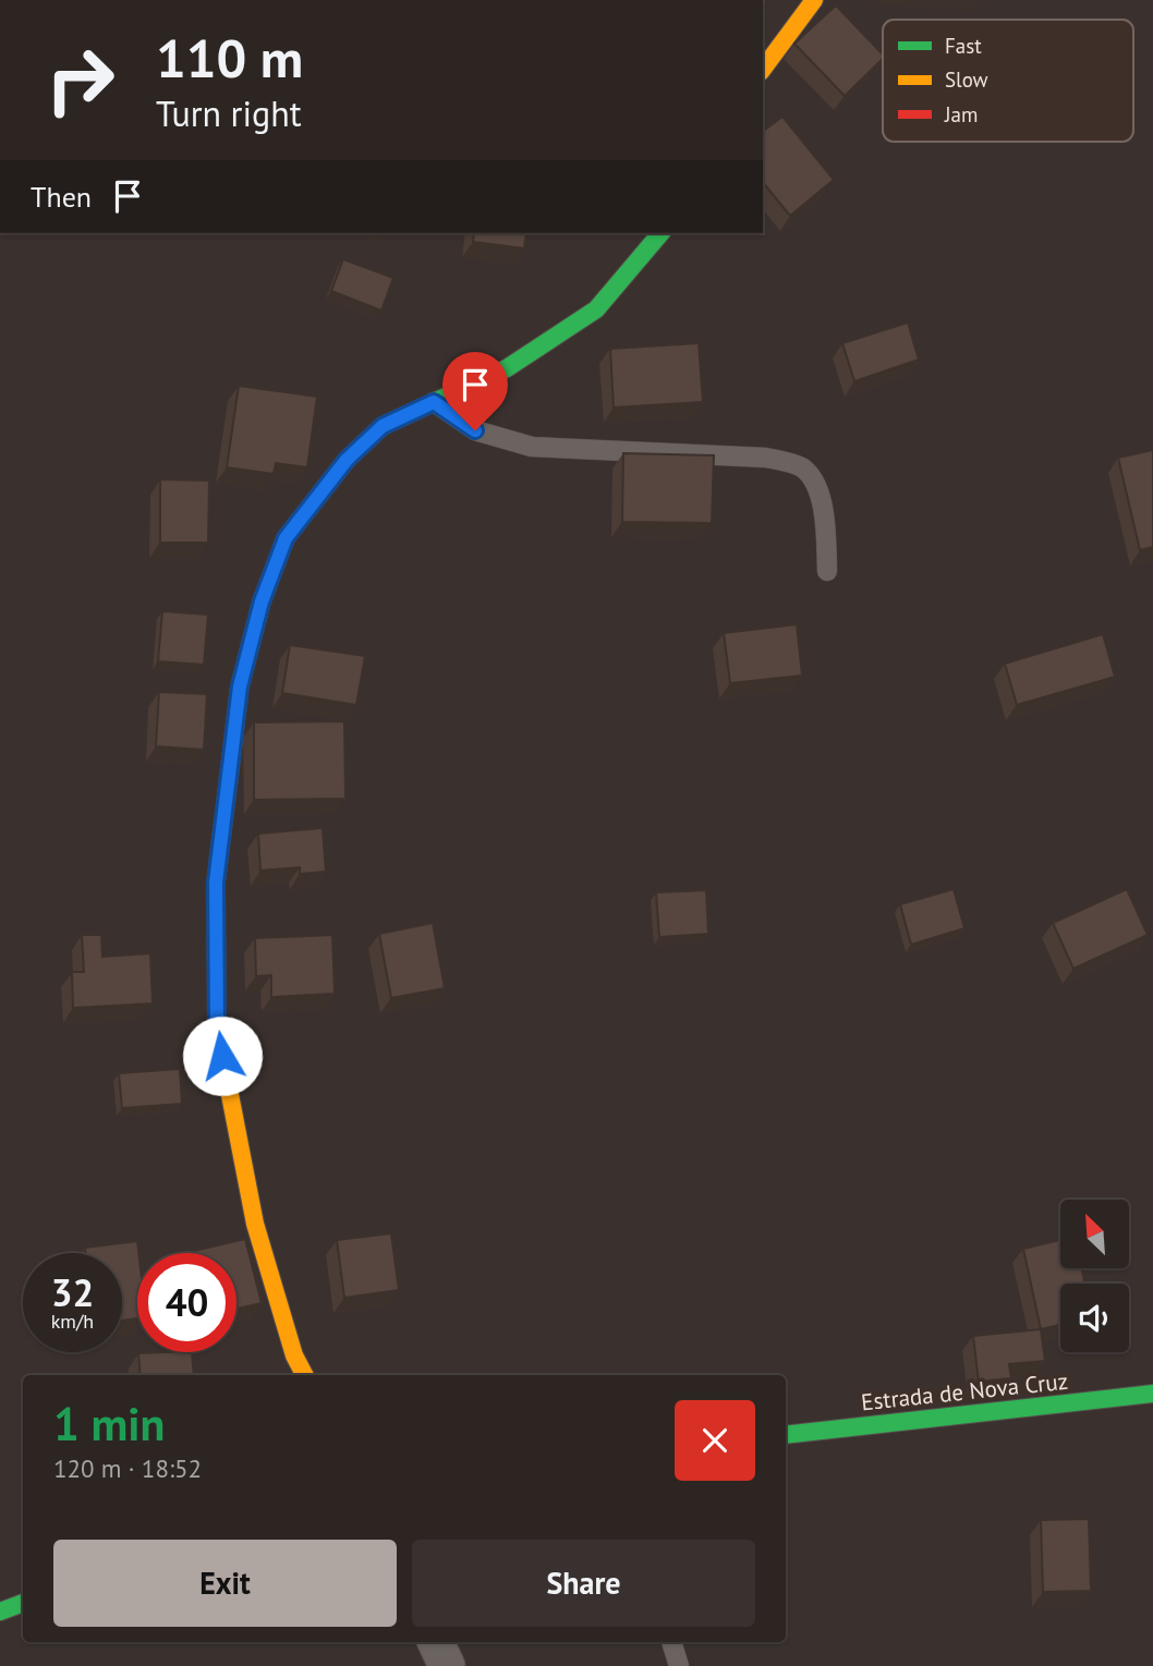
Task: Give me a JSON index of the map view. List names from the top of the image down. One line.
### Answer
{"streets":{"street":["Estrada de Nova Cruz"]},"legend":["Fast","Slow","Jam"],"north":"top left","page":{"turn":["110 m","Turn right"],"then":"Then","speed":"32 km/h","limit":"40","heading":["1 min","120 m · 18:52"],"buttons":["Exit","Share"]}}
